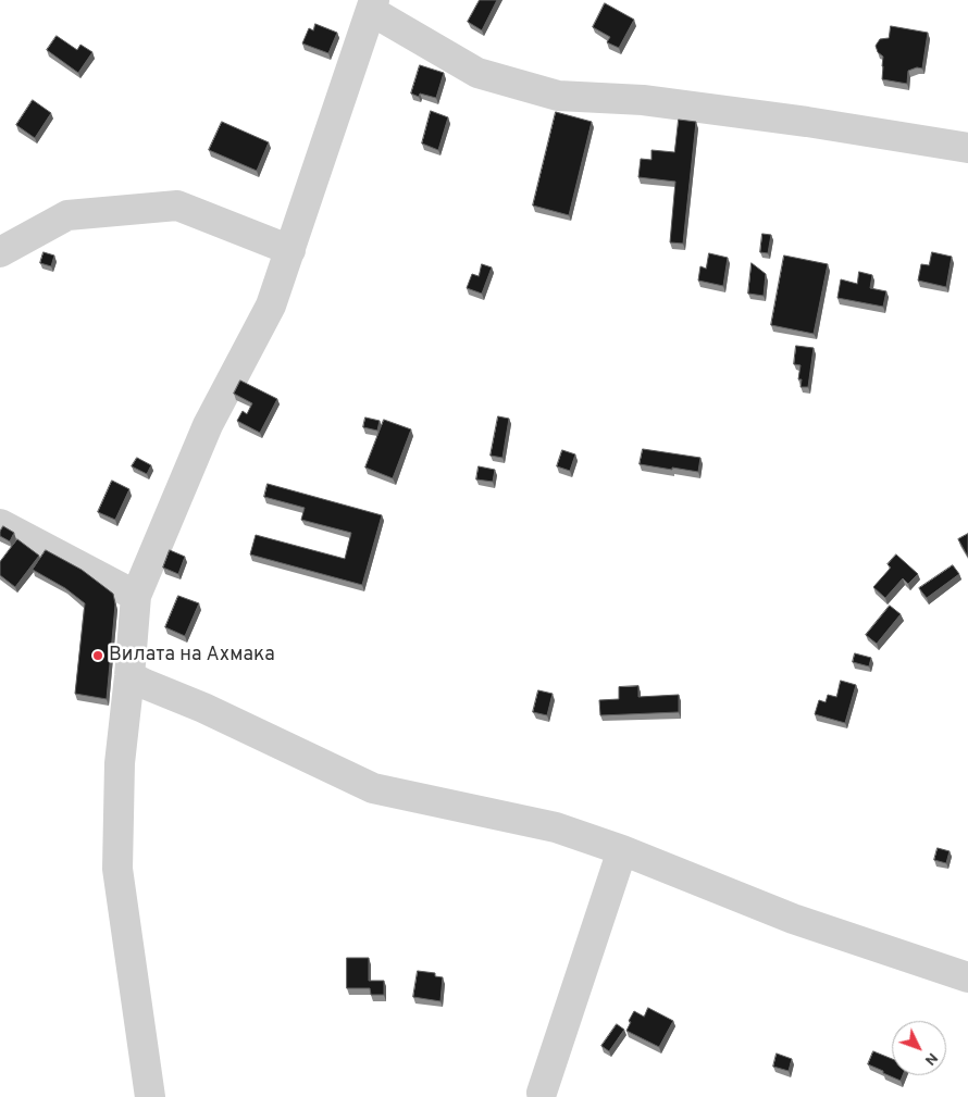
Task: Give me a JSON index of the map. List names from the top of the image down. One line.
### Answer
{"places":["Вилата на Ахмака"],"north":"bottom right"}
